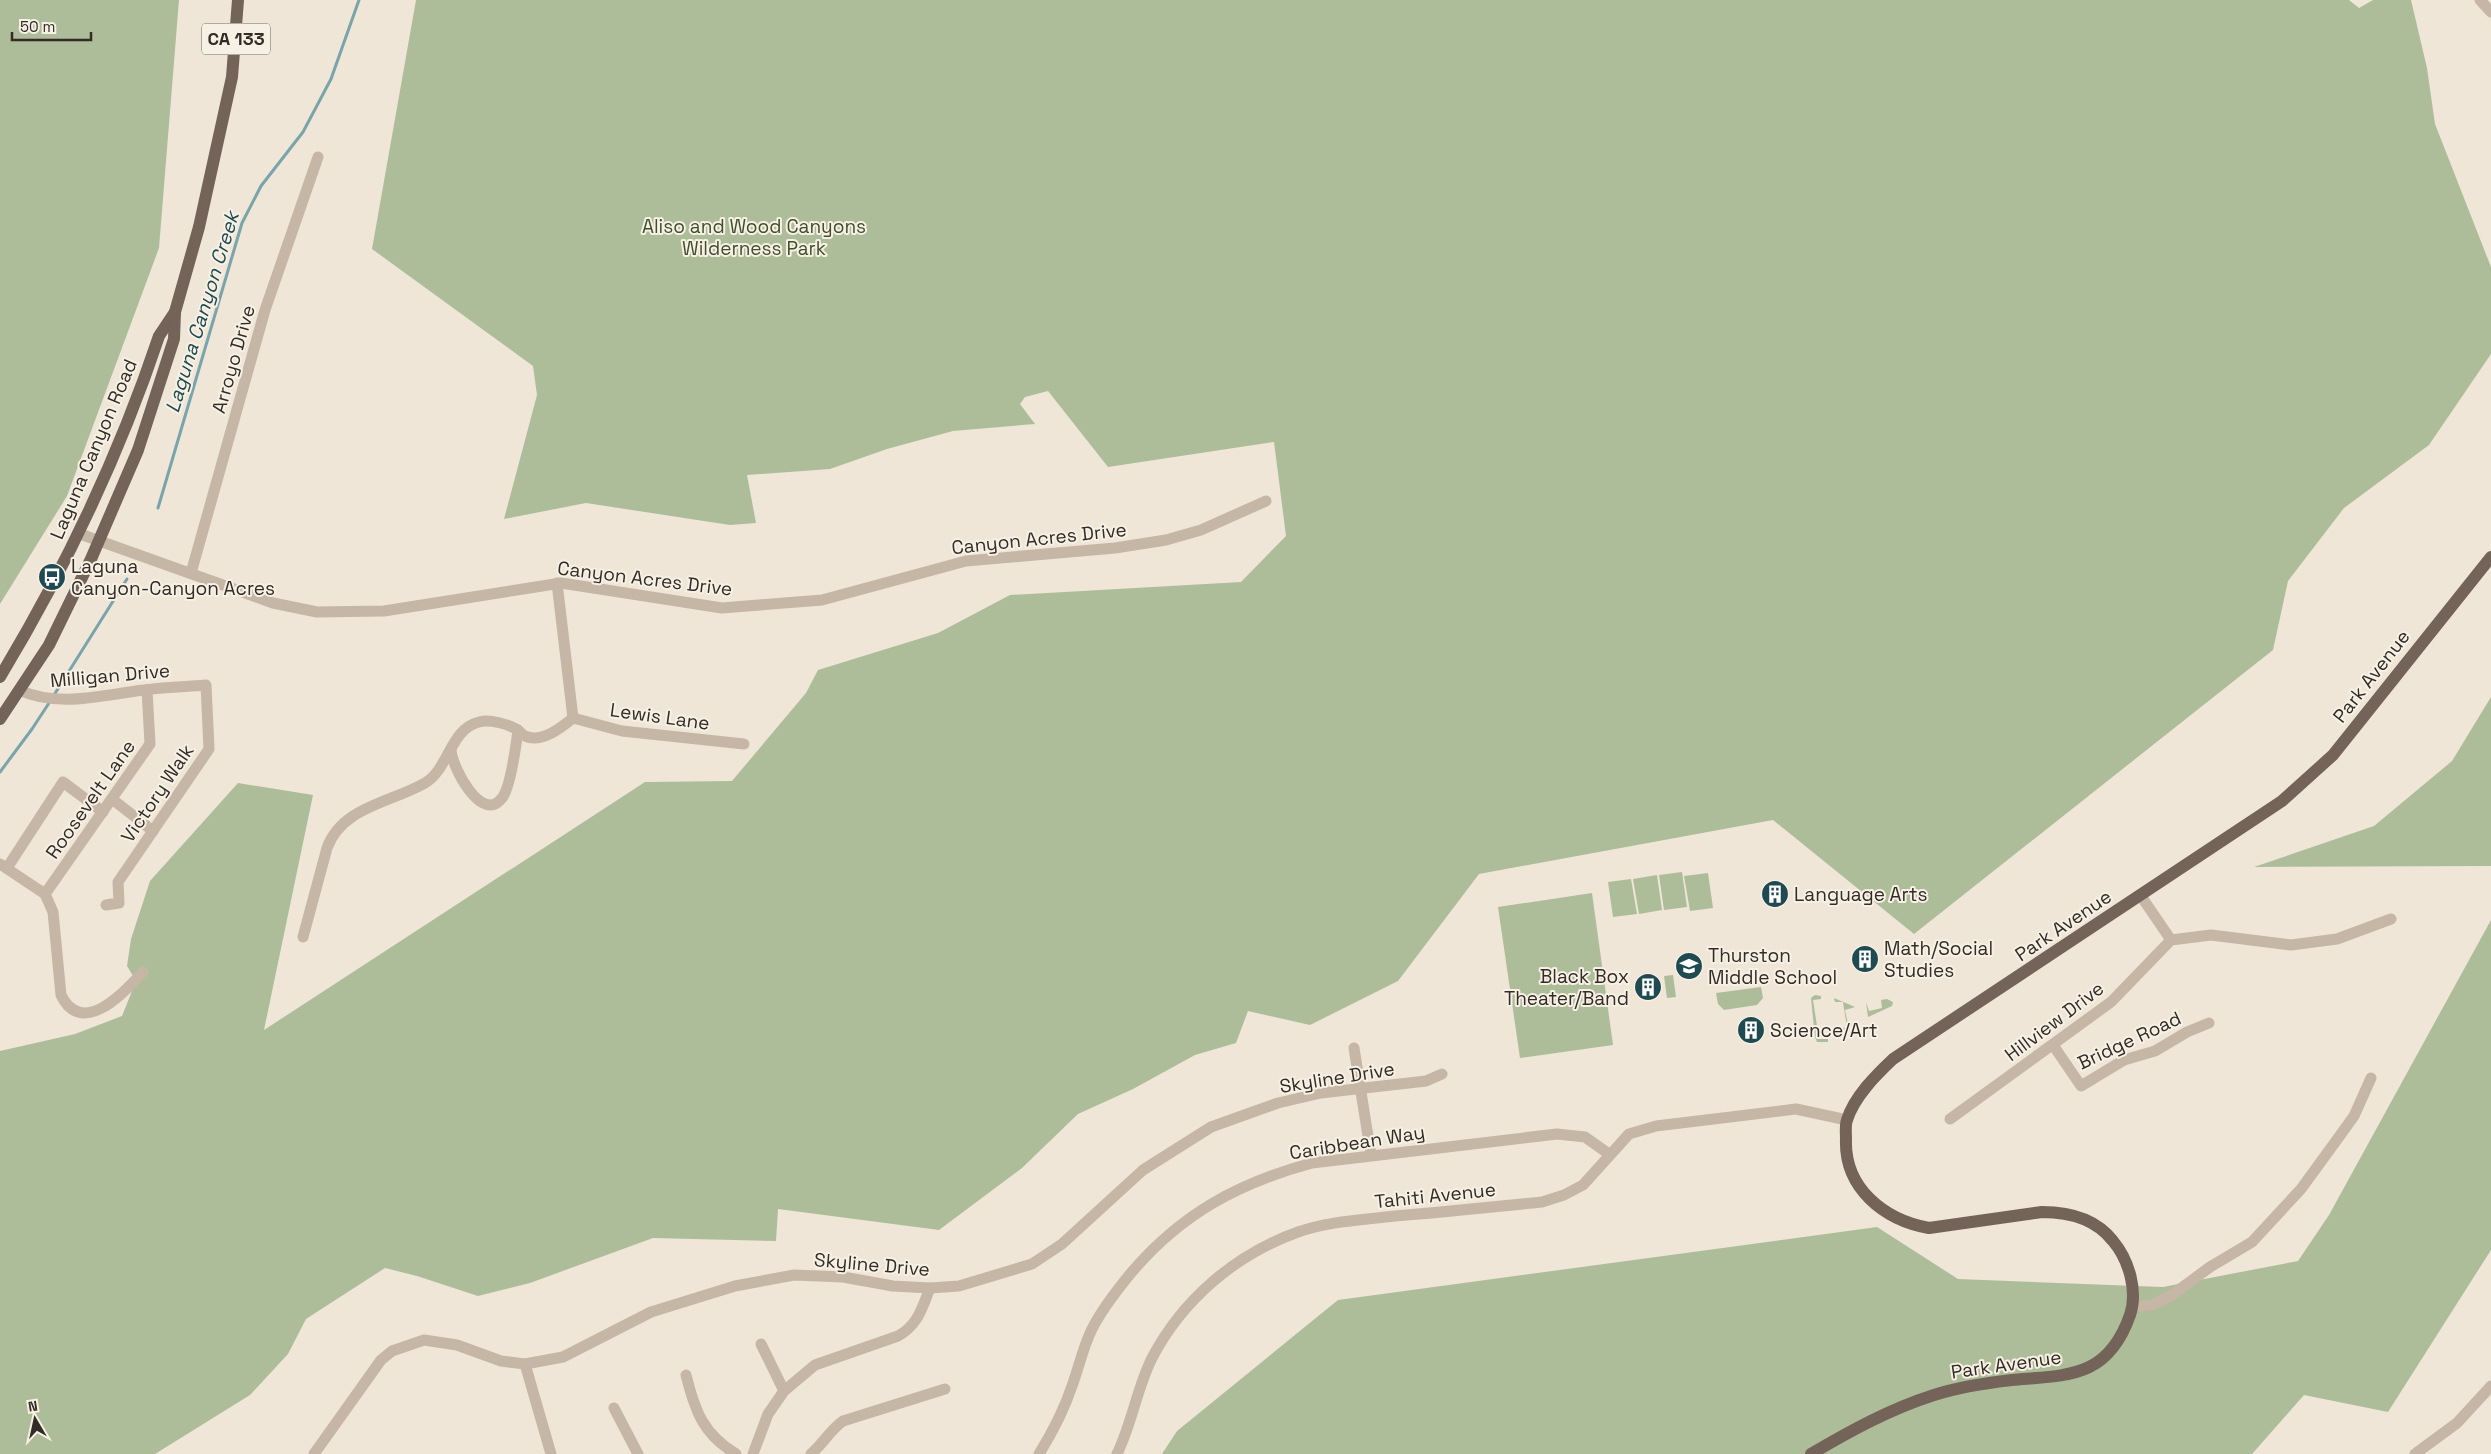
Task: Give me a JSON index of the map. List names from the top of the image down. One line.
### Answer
{"streets":{"main road":["CA 133","Laguna Canyon Road","Park Avenue"],"street":["Arroyo Drive","Canyon Acres Drive","Milligan Drive","Lewis Lane","Victory Walk","Roosevelt Lane","Hillview Drive","Bridge Road","Skyline Drive","Caribbean Way","Tahiti Avenue"]},"crossings":[["Arroyo Drive","Canyon Acres Drive"],["Laguna Canyon Road","Canyon Acres Drive"],["Laguna Canyon Road","Milligan Drive"],["Milligan Drive","Victory Walk"],["Milligan Drive","Roosevelt Lane"],["Park Avenue","Tahiti Avenue"],["Hillview Drive","Bridge Road"],["Caribbean Way","Tahiti Avenue"]],"water":["Laguna Canyon Creek"],"parks":["Aliso and Wood Canyons Wilderness Park"],"places":{"bus stop":["Laguna Canyon-Canyon Acres"],"building":["Language Arts","Math/Social Studies","Black Box Theater/Band","Science/Art"],"school or university":["Thurston Middle School"]},"scale_bar":"50 m","north":"top"}
